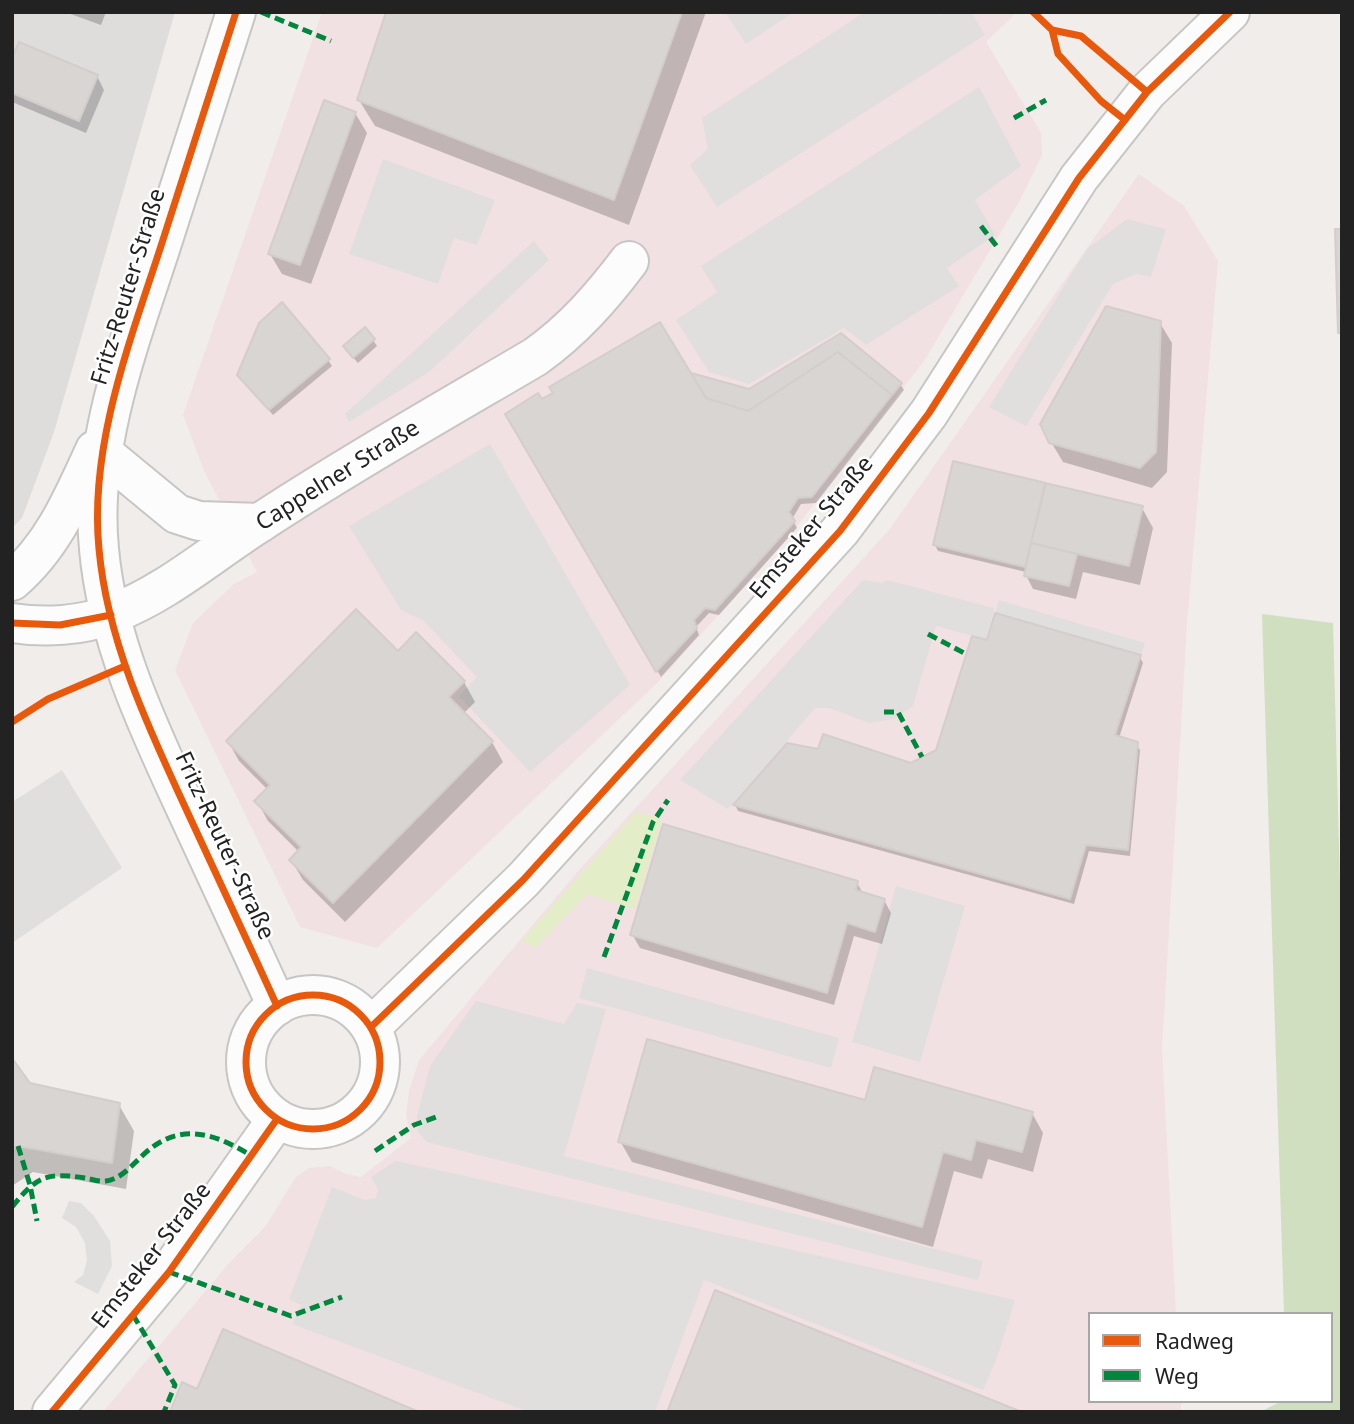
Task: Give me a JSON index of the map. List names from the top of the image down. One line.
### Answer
{"streets":{"street":["Fritz-Reuter-Straße","Cappelner Straße","Emsteker Straße"]},"crossings":[["Fritz-Reuter-Straße","Cappelner Straße"],["Fritz-Reuter-Straße","Emsteker Straße"]],"legend":["Radweg","Weg"]}
